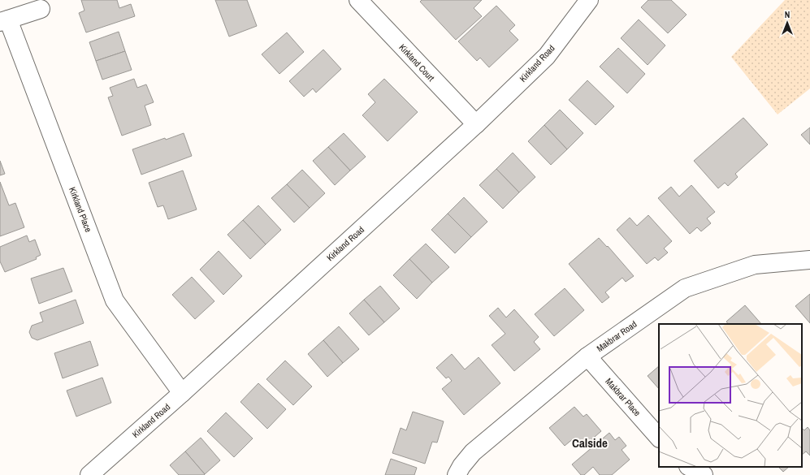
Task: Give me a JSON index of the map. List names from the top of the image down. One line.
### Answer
{"streets":{"street":["Kirkland Court","Kirkland Road","Kirkland Place","Makbrar Road","Makbrar Place"]},"crossings":[["Kirkland Court","Kirkland Road"],["Kirkland Road","Kirkland Place"],["Makbrar Road","Makbrar Place"]],"districts":["Calside"],"north":"top"}
